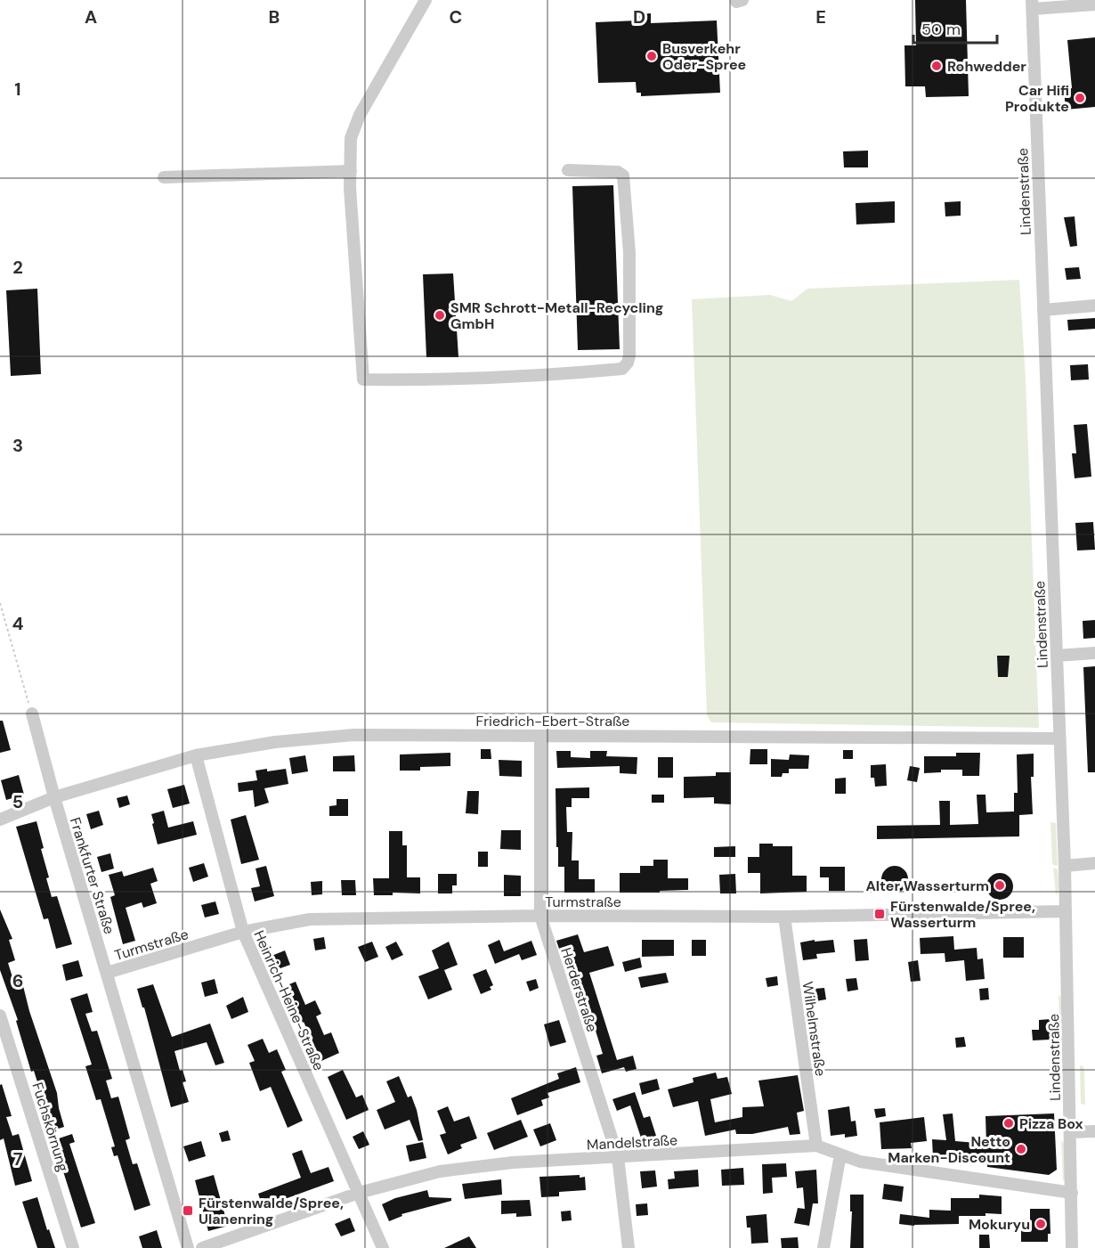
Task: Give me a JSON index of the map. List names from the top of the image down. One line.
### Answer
{"streets":{"street":["Lindenstraße","Friedrich-Ebert-Straße","Frankfurter Straße","Turmstraße","Herderstraße","Heinrich-Heine-Straße","Wilhelmstraße","Fuchskörnung","Mandelstraße"]},"crossings":[["Lindenstraße","Friedrich-Ebert-Straße"],["Lindenstraße","Turmstraße"],["Lindenstraße","Mandelstraße"],["Friedrich-Ebert-Straße","Frankfurter Straße"],["Friedrich-Ebert-Straße","Herderstraße"],["Friedrich-Ebert-Straße","Heinrich-Heine-Straße"],["Frankfurter Straße","Turmstraße"],["Turmstraße","Herderstraße"],["Turmstraße","Heinrich-Heine-Straße"],["Turmstraße","Wilhelmstraße"],["Herderstraße","Mandelstraße"],["Heinrich-Heine-Straße","Mandelstraße"],["Wilhelmstraße","Mandelstraße"]],"places":{"other":["Busverkehr Oder-Spree","Rohwedder","Car Hifi Produkte","SMR Schrott-Metall-Recycling GmbH","Alter Wasserturm","Pizza Box","Netto Marken-Discount","Mokuryu"],"transit":["Fürstenwalde/Spree, Wasserturm","Fürstenwalde/Spree, Ulanenring"]},"scale_bar":"50 m","grid":{"columns":["A","B","C","D","E"],"rows":["1","2","3","4","5","6","7"]}}
